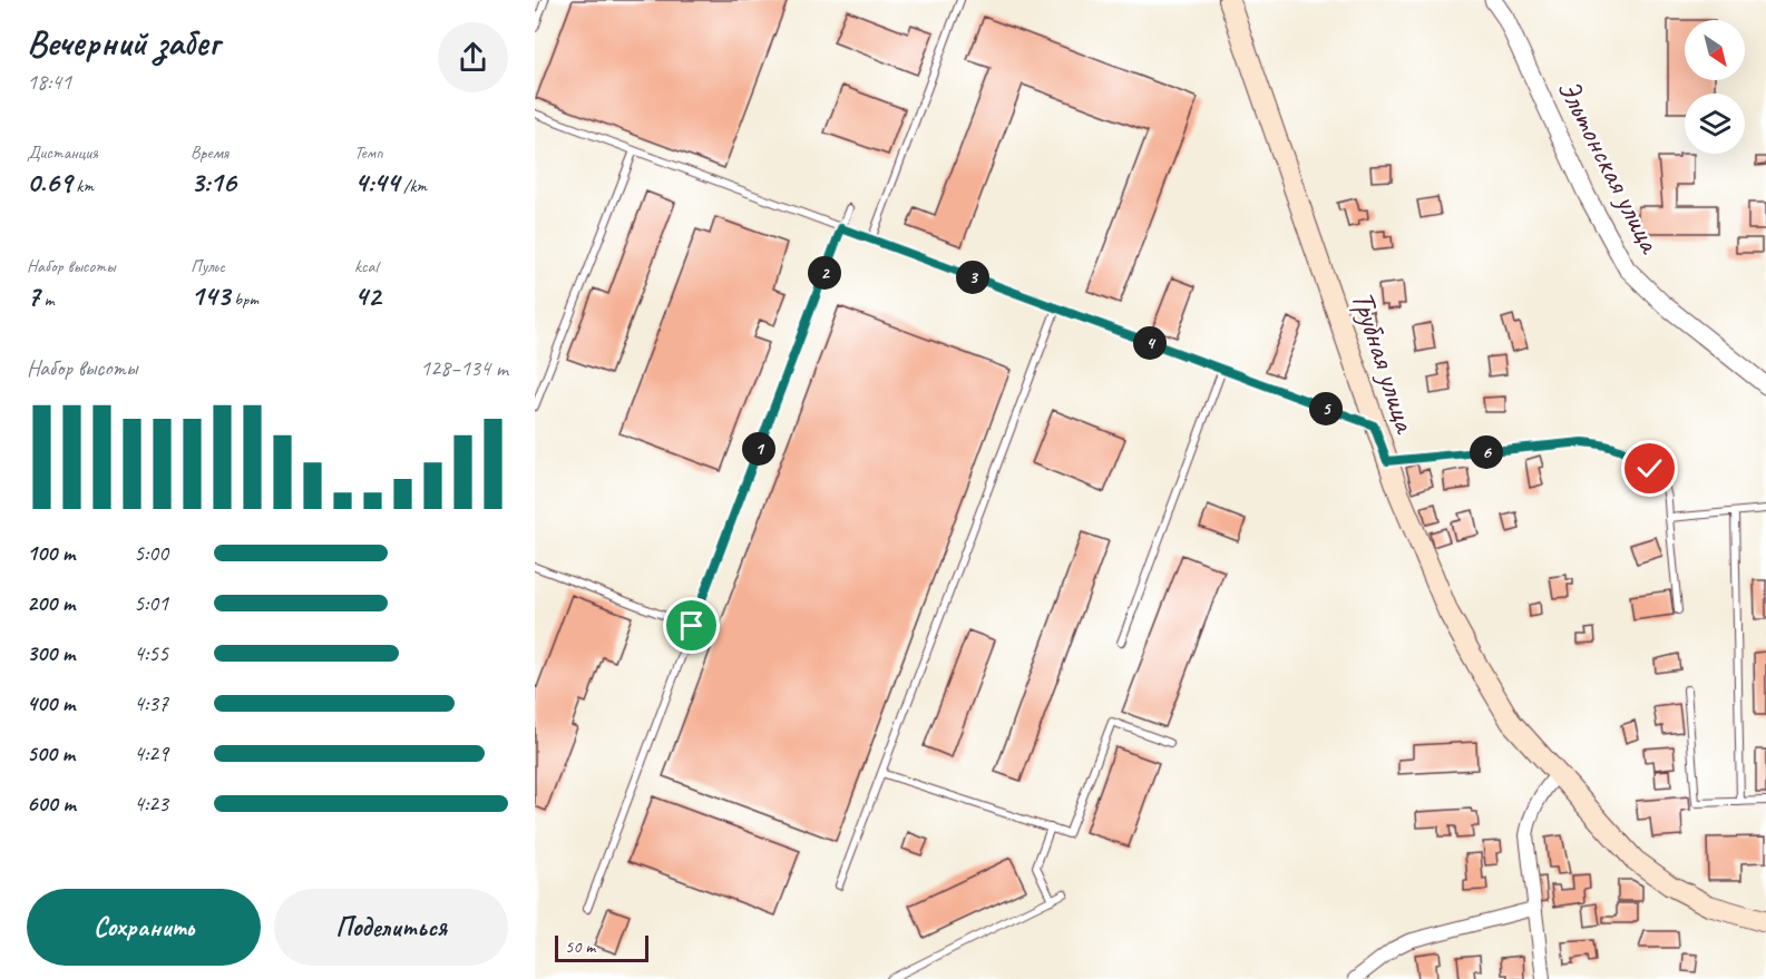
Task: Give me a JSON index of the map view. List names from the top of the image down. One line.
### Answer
{"streets":{"main road":["Трубная улица"],"street":["Эльтонская улица"]},"scale_bar":"50 m","north":"bottom right","page":{"heading":["Вечерний забег","18:41"],"stats":[["Дистанция","0.69 km"],["Время","3:16"],["Темп","4:44 /km"],["Набор высоты","7 m"],["Пульс","143 bpm"],["kcal","42"]],"pins":["2","3","4","5","1","6"],"chart":["Набор высоты","128–134 m"],"list":[{"name":"100 m","note":"5:00"},{"name":"200 m","note":"5:01"},{"name":"300 m","note":"4:55"},{"name":"400 m","note":"4:37"},{"name":"500 m","note":"4:29"},{"name":"600 m","note":"4:23"}],"buttons":["Сохранить","Поделиться"],"scale":"50 m"}}
